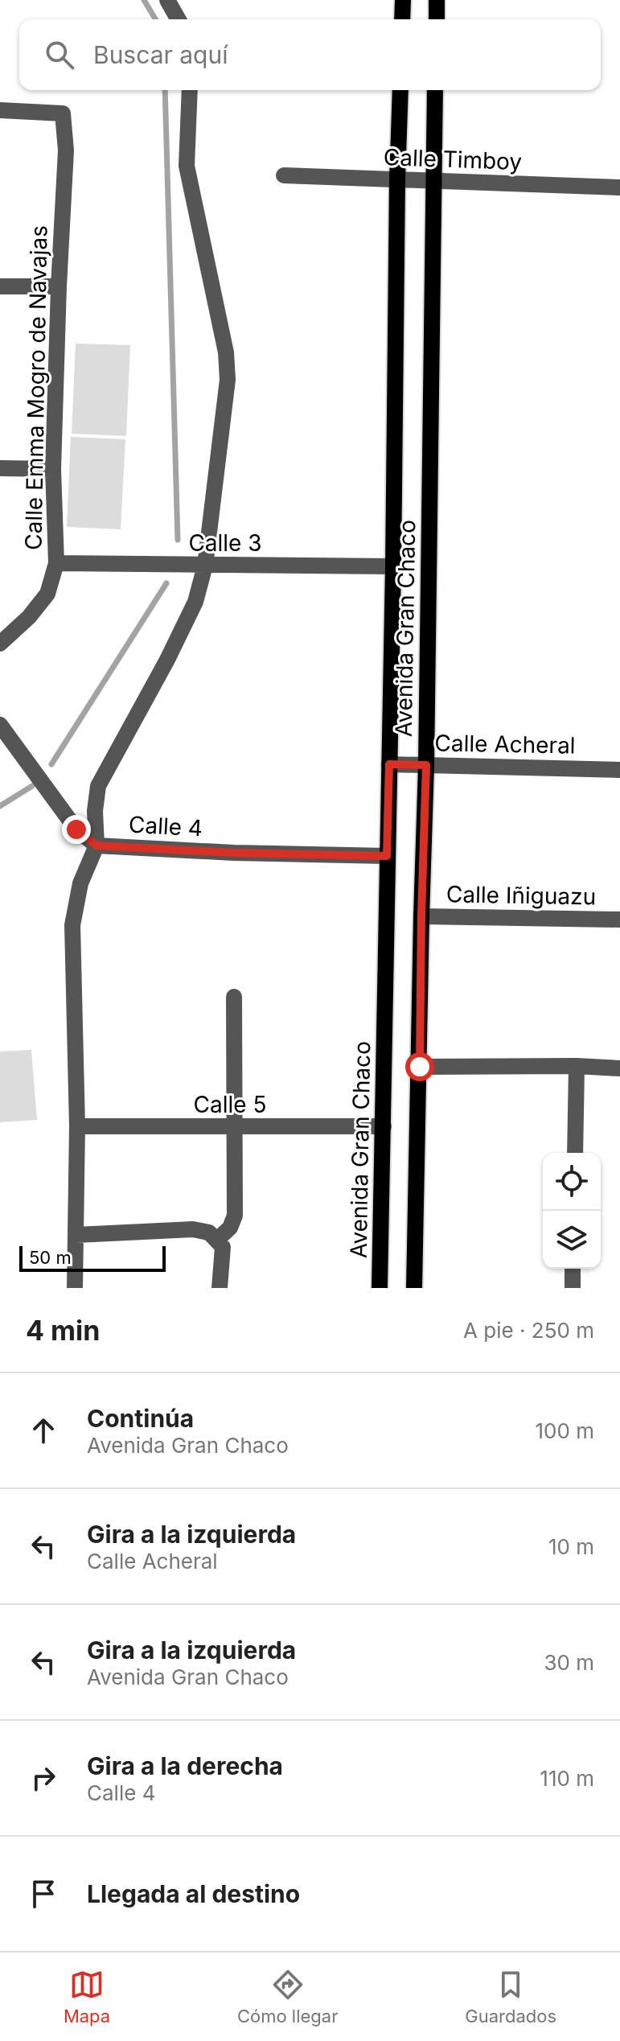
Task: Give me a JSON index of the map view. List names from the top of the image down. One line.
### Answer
{"streets":{"main road":["Avenida Gran Chaco"],"street":["Calle Timboy","Calle Emma Mogro de Navajas","Calle 3","Calle Acheral","Calle 4","Calle Iñiguazu","Calle 5"]},"crossings":[["Calle Timboy","Avenida Gran Chaco"],["Calle Emma Mogro de Navajas","Calle 3"],["Calle 3","Avenida Gran Chaco"],["Avenida Gran Chaco","Calle Acheral"],["Avenida Gran Chaco","Calle 4"],["Avenida Gran Chaco","Calle Iñiguazu"],["Avenida Gran Chaco","Calle 5"]],"scale_bar":"50 m","page":{"search":"Buscar aquí","scale":"50 m","heading":["4 min","A pie · 250 m"],"list":[["Continúa","Avenida Gran Chaco","100 m"],["Gira a la izquierda","Calle Acheral","10 m"],["Gira a la izquierda","Avenida Gran Chaco","30 m"],["Gira a la derecha","Calle 4","110 m"],"Llegada al destino"],"nav":["Mapa","Cómo llegar","Guardados"]}}
